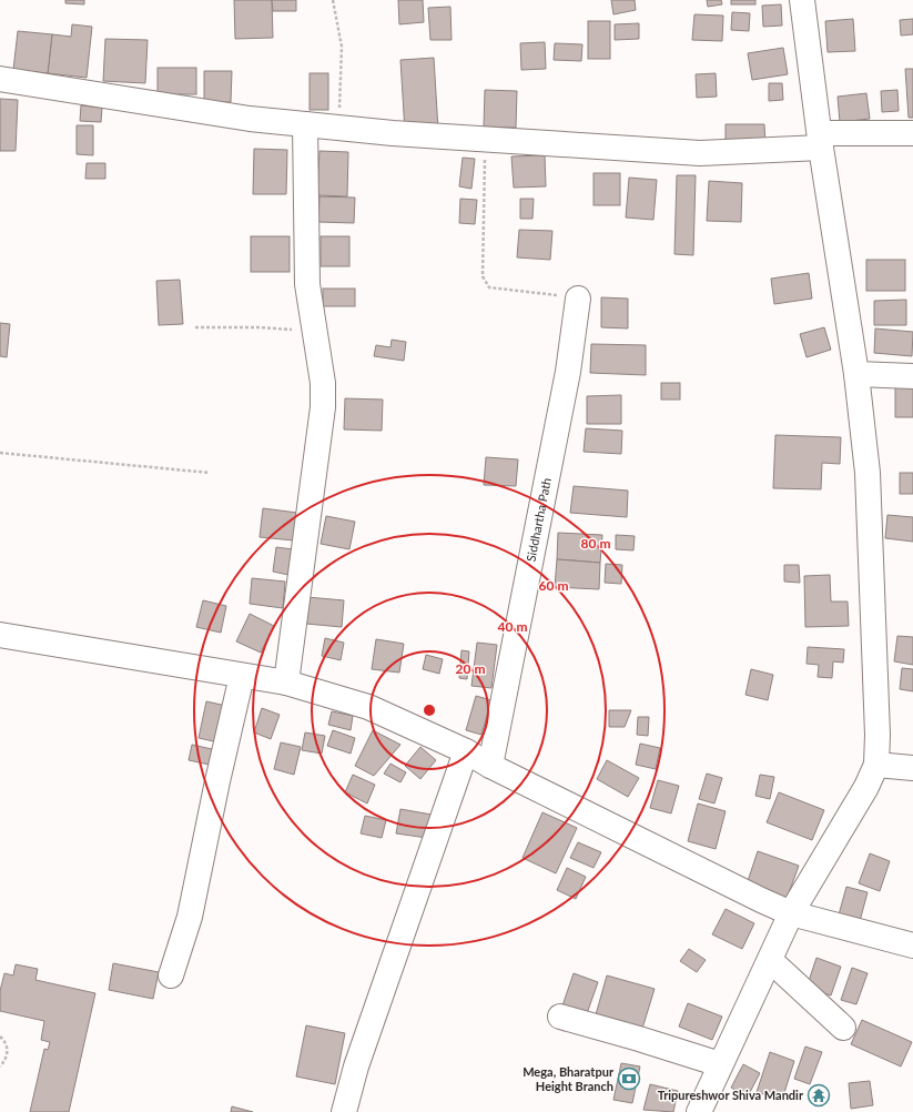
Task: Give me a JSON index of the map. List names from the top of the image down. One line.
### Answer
{"streets":{"street":["Siddhartha Path"]},"places":{"bank":["Mega, Bharatpur Height Branch"],"temple":["Tripureshwor Shiva Mandir"]},"rings":["80 m","60 m","40 m","20 m"]}
